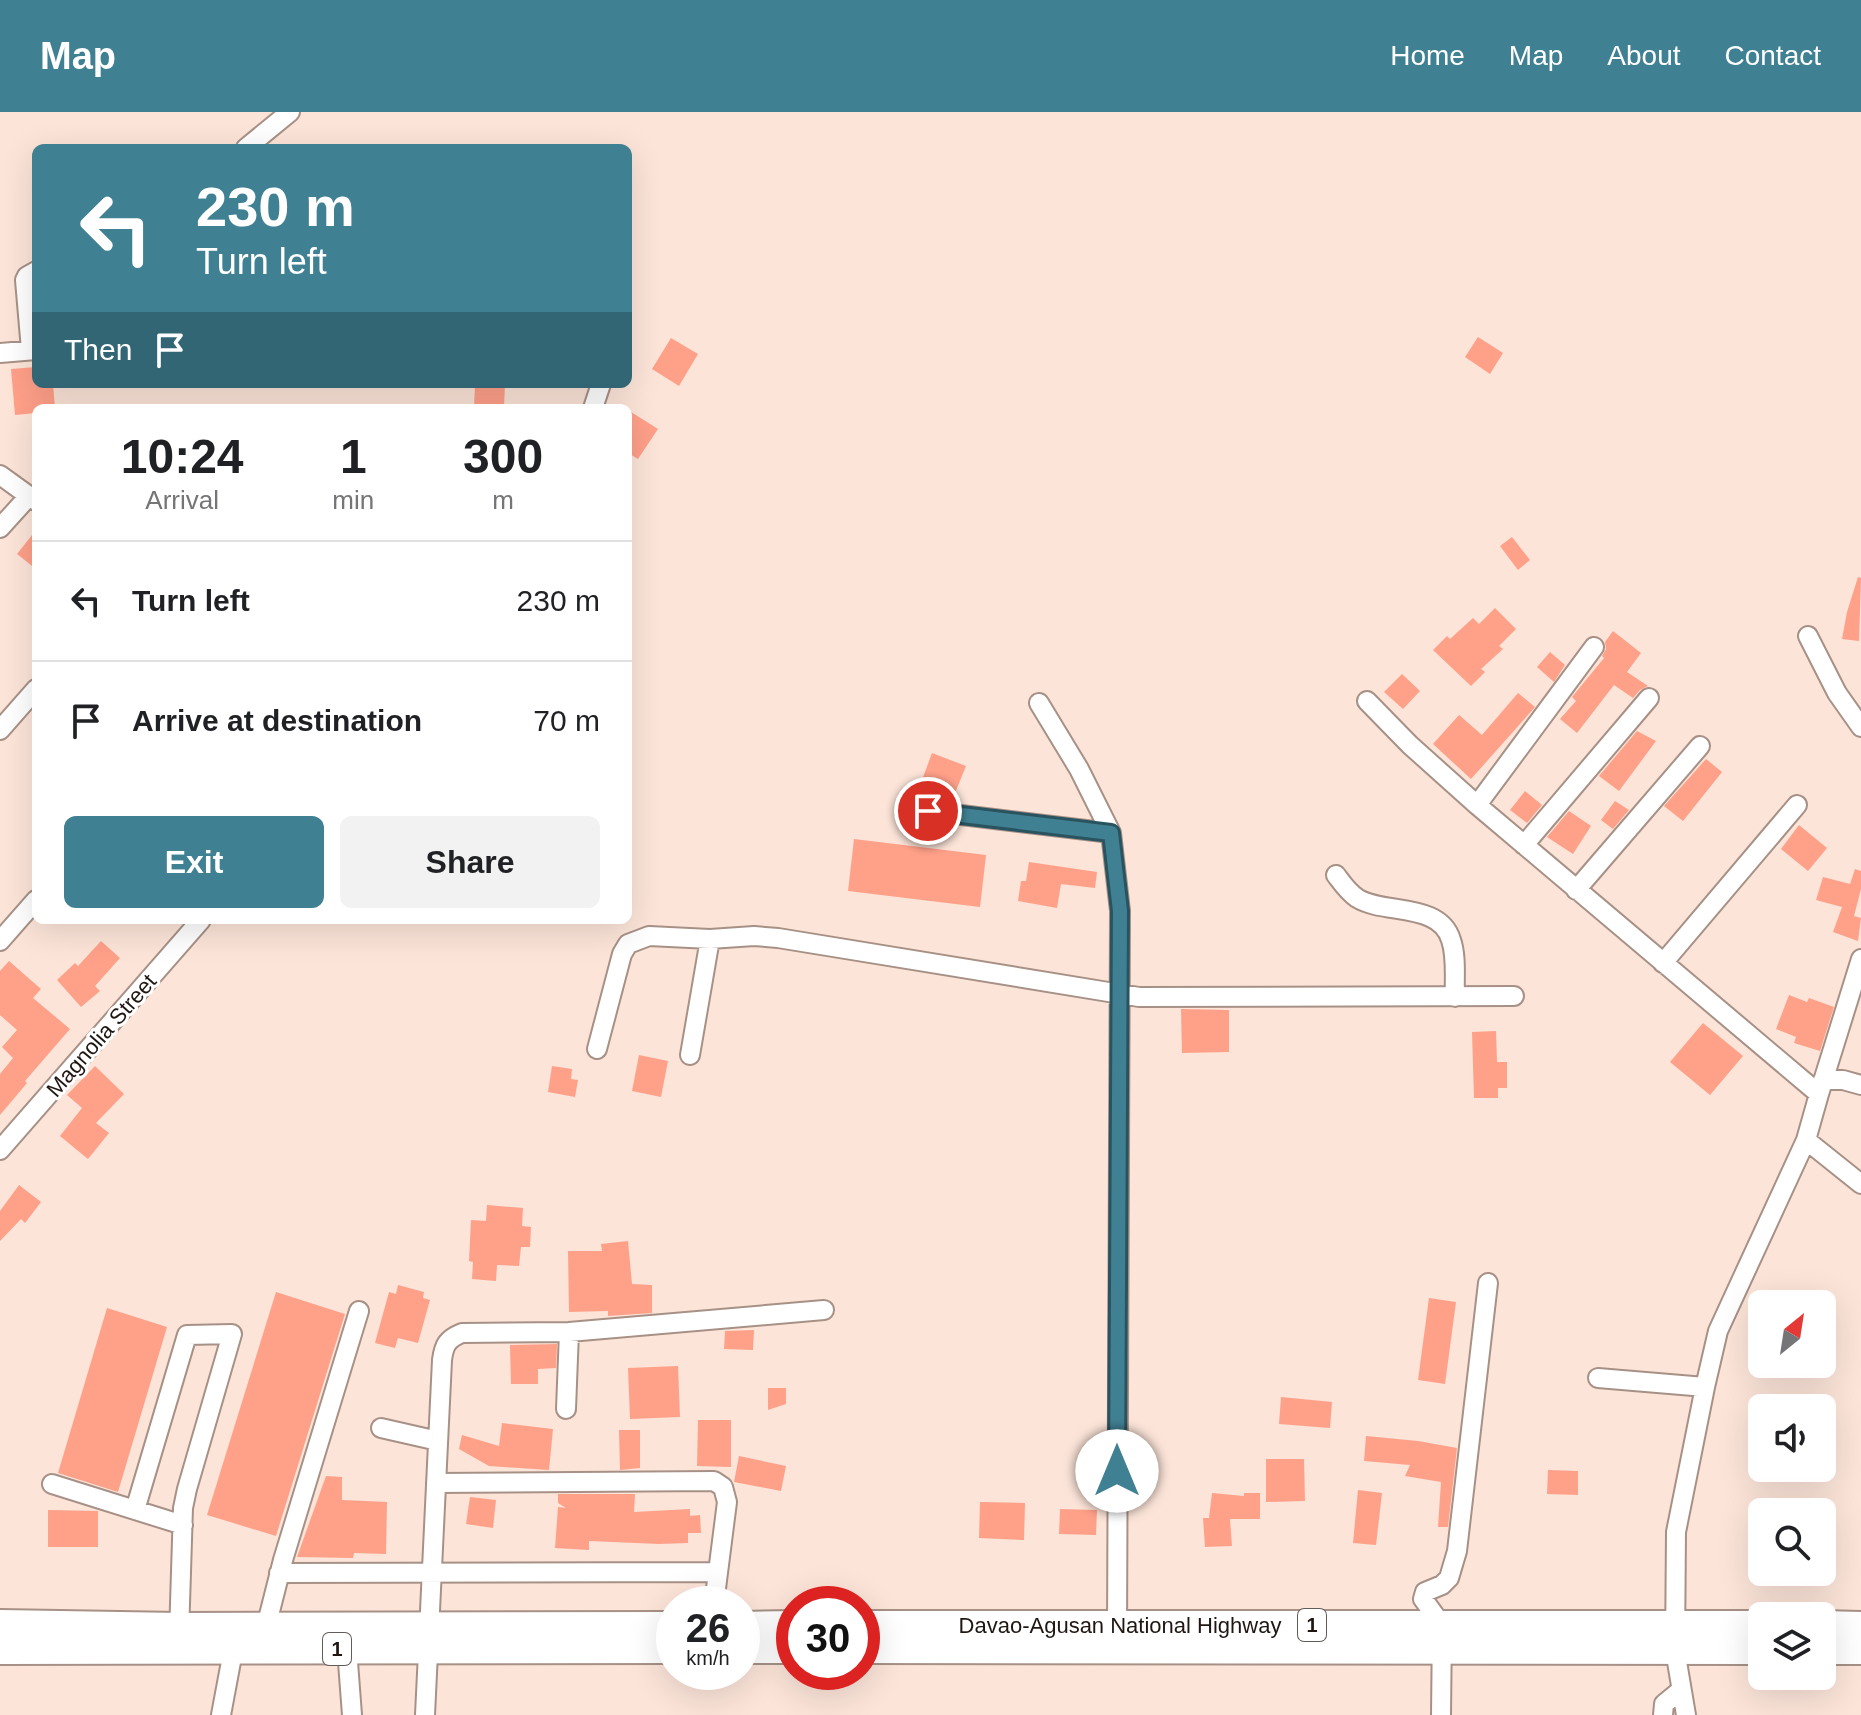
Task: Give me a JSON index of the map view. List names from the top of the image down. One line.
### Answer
{"streets":{"highway":["Davao-Agusan National Highway","1"],"street":["Magnolia Street"]},"north":"top right","page":{"header":"Map","nav":["Home","Map","About","Contact"],"turn":["230 m","Turn left"],"then":"Then","eta":["10:24","Arrival","1","min","300","m"],"list":[{"name":"Turn left","value":"230 m"},{"name":"Arrive at destination","value":"70 m"}],"buttons":["Exit","Share"],"speed":"26 km/h","limit":"30"}}
